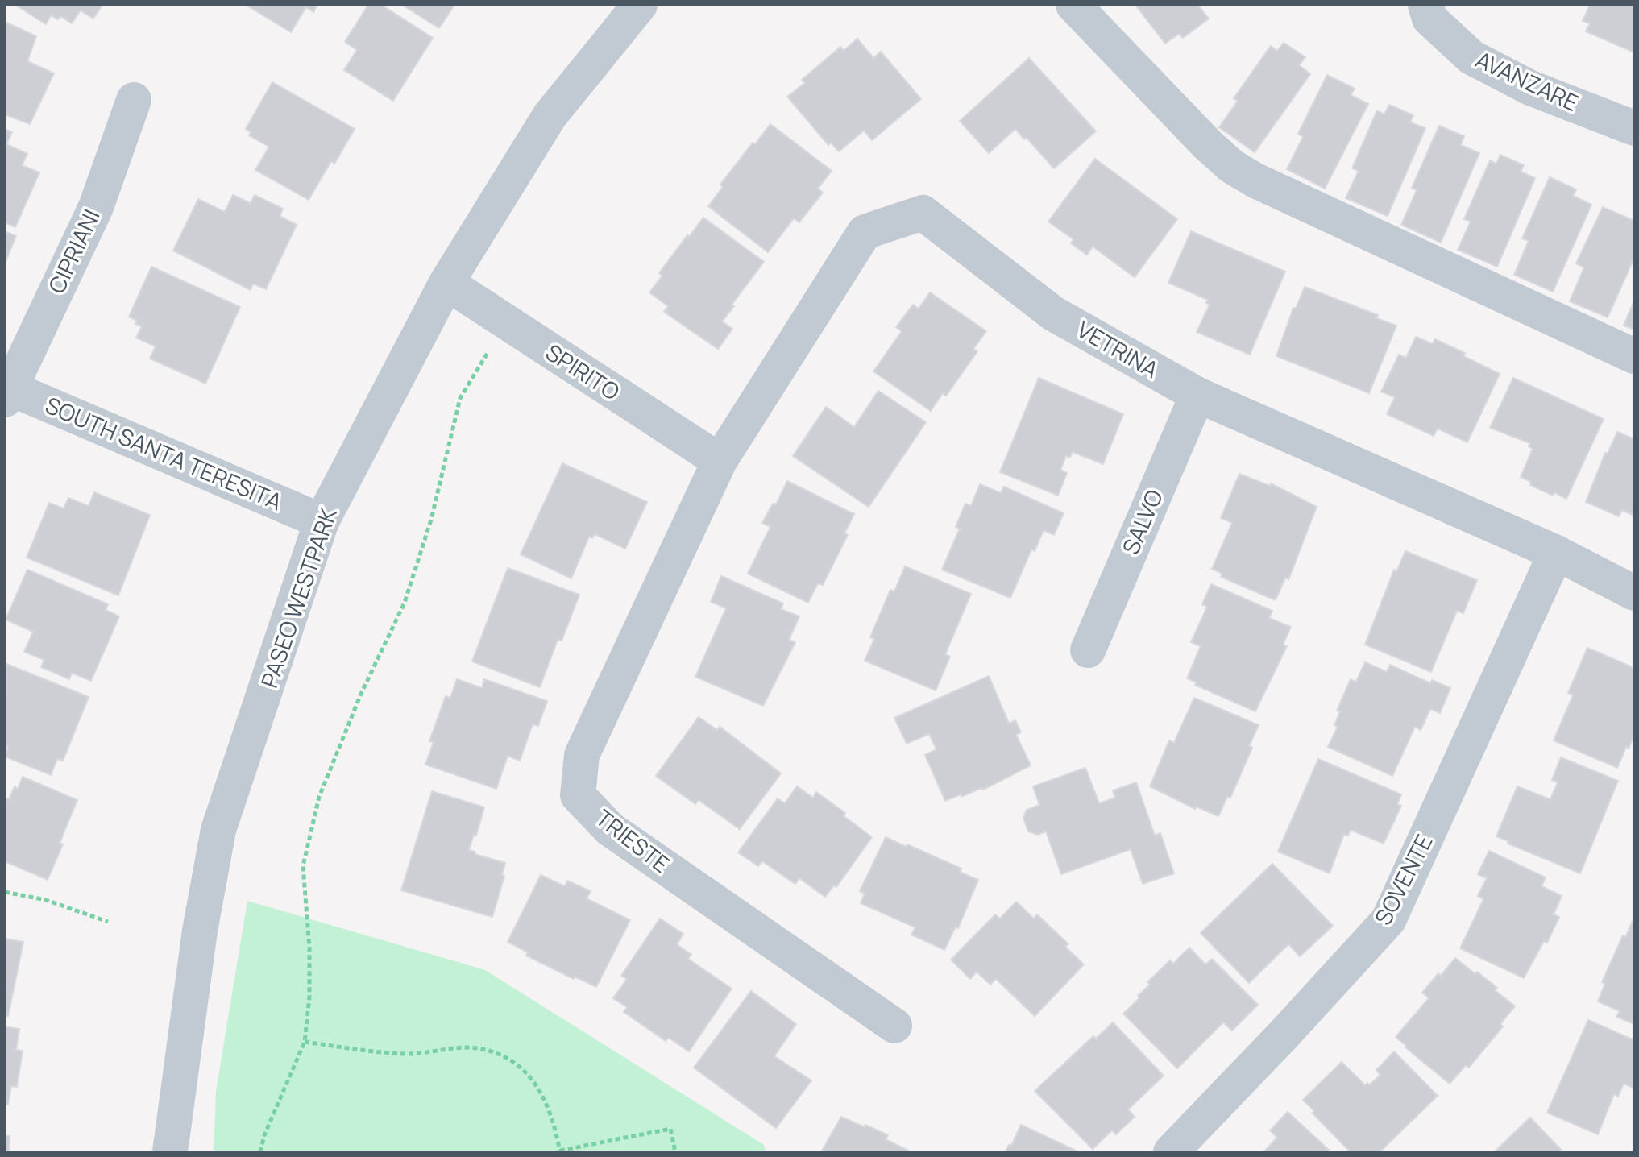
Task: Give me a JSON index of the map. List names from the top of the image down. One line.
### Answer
{"streets":{"street":["AVANZARE","CIPRIANI","VETRINA","SPIRITO","SOUTH SANTA TERESITA","SALVO","PASEO WESTPARK","TRIESTE","SOVENTE"]},"crossings":[["CIPRIANI","SOUTH SANTA TERESITA"],["VETRINA","SPIRITO"],["VETRINA","SALVO"],["VETRINA","TRIESTE"],["VETRINA","SOVENTE"],["SPIRITO","PASEO WESTPARK"],["SPIRITO","TRIESTE"],["SOUTH SANTA TERESITA","PASEO WESTPARK"]]}
